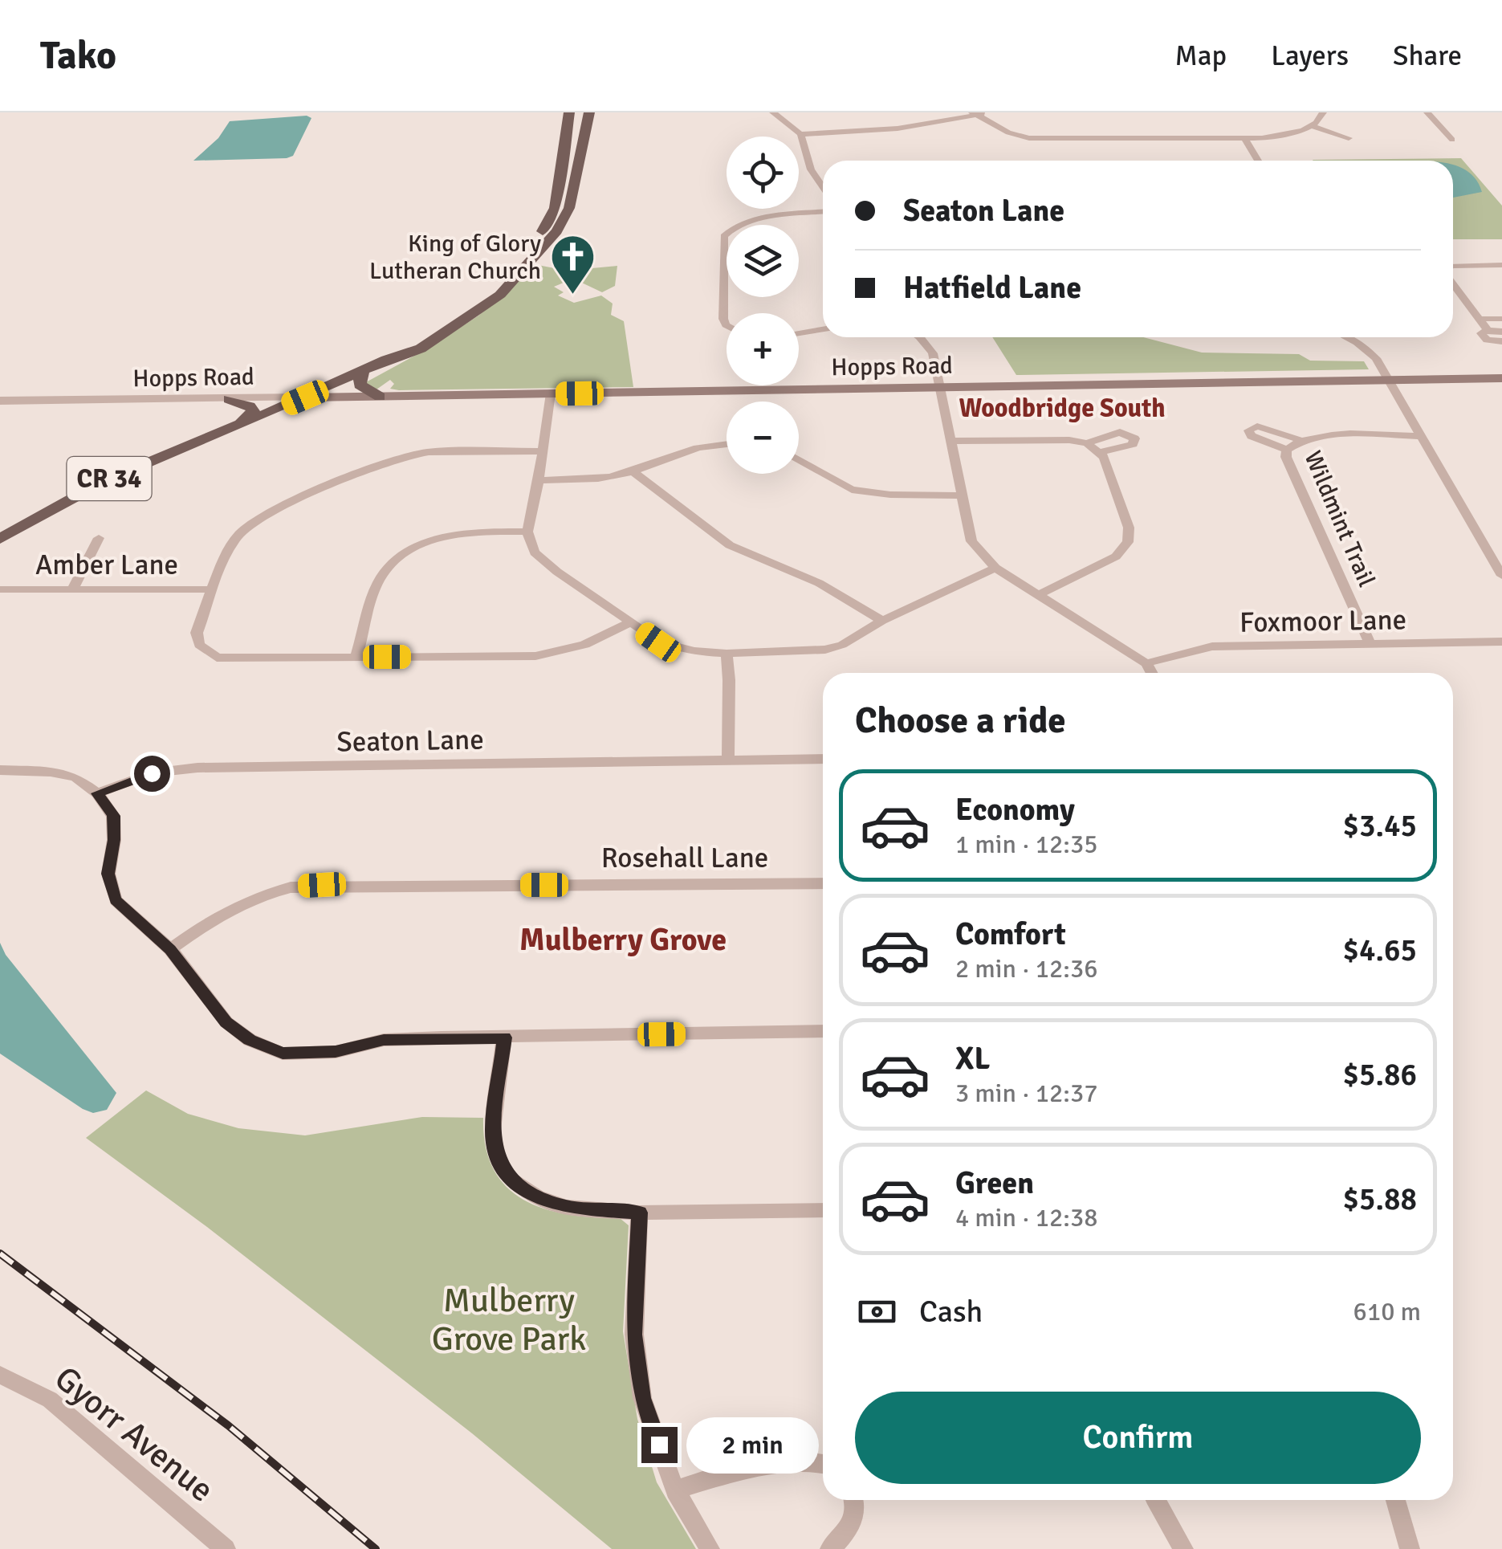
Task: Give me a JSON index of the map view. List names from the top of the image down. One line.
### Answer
{"streets":{"main road":["Hopps Road","CR 34"],"street":["Wildmint Trail","Amber Lane","Foxmoor Lane","Seaton Lane","Rosehall Lane","Gyorr Avenue"]},"crossings":[["Hopps Road","CR 34"],["Wildmint Trail","Foxmoor Lane"]],"districts":["Woodbridge South","Mulberry Grove"],"parks":["Mulberry Grove Park"],"places":{"church":["King of Glory Lutheran Church"]},"page":{"header":"Tako","nav":["Map","Layers","Share"],"map_buttons":["+","−"],"banner":["Seaton Lane","Hatfield Lane"],"heading":"Choose a ride","list":[{"name":"Economy","note":"1 min · 12:35","value":"$3.45"},{"name":"Comfort","note":"2 min · 12:36","value":"$4.65"},{"name":"XL","note":"3 min · 12:37","value":"$5.86"},{"name":"Green","note":"4 min · 12:38","value":"$5.88"}],"pay":["Cash","610 m"],"buttons":"Confirm","bubble":"2 min"}}
